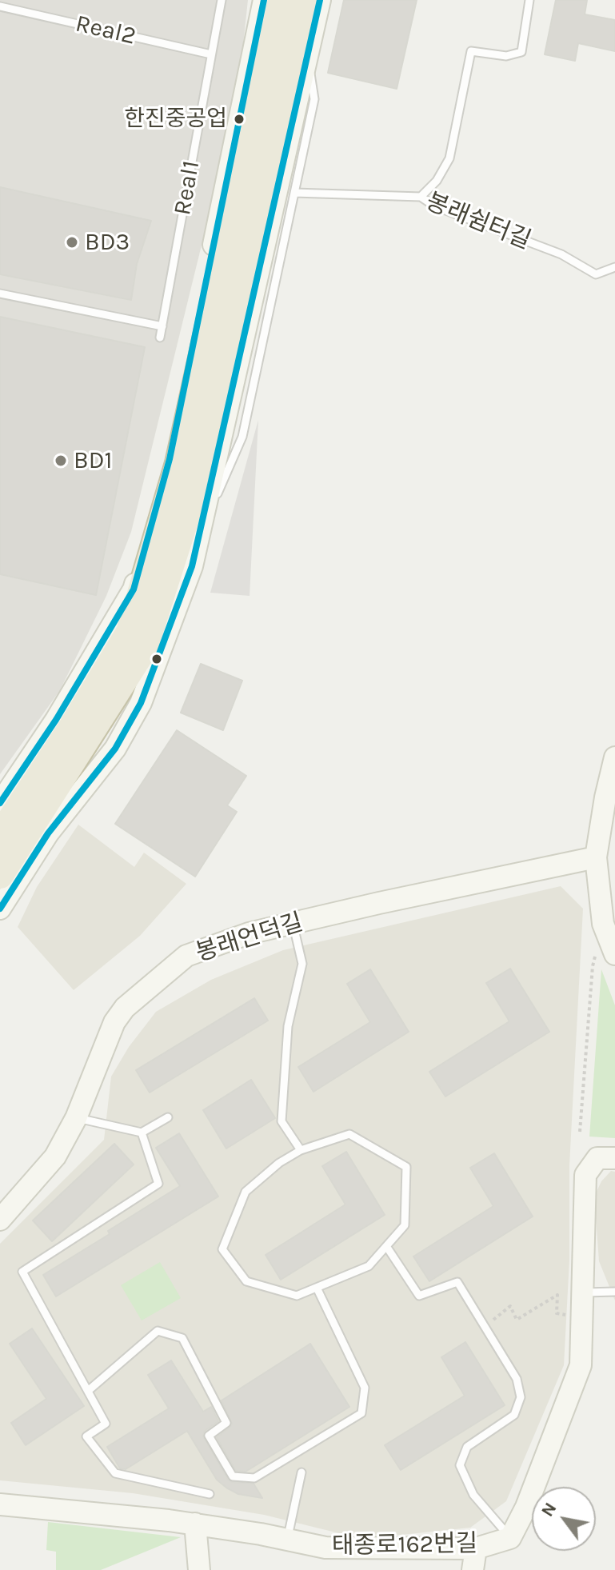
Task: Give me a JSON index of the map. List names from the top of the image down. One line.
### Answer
{"streets":{"main road":["봉래언덕길","태종로162번길"],"lane":["Real2","Real1","봉래쉼터길"]},"crossings":[["Real2","Real1"]],"places":["한진중공업","BD3","BD1"],"north":"top left"}
